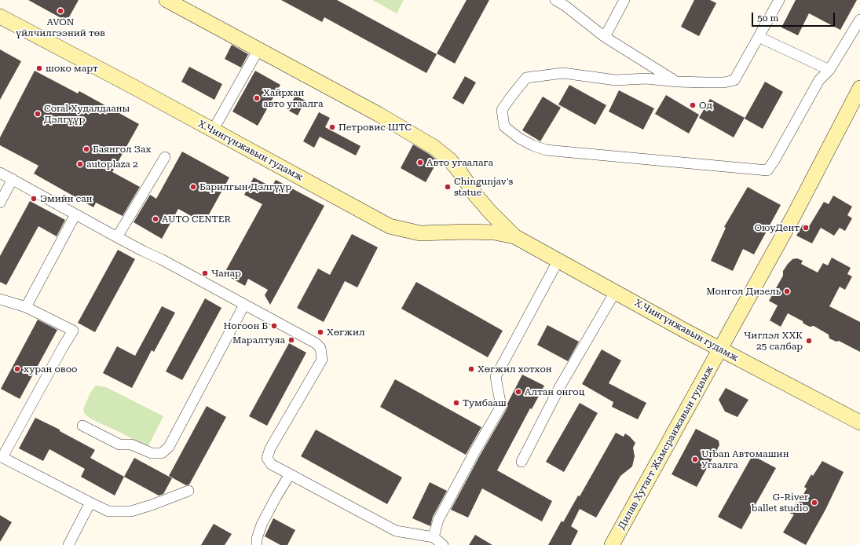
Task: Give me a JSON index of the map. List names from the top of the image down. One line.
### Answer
{"streets":{"main road":["Х.Чингүнжавын гудамж","Дилав Хутагт Жамсранжавын гудамж"]},"crossings":[["Х.Чингүнжавын гудамж","Дилав Хутагт Жамсранжавын гудамж"]],"places":["AVON үйлчилгээний төв","шоко март","Хайрхан авто угаалга","Од","Coral Худалдааны Дэлгүүр","Петровис ШТС","Баянгол Зах","Авто угаалага","autoplaza 2","Барилгын Дэлгүүр","Chingunjav's statue","Эмийн сан","AUTO CENTER","ОюуДент","Чанар","Монгол Дизель","Ногоон Б","Хөгжил","Маралтуяа","Чиглэл ХХК 25 салбар","хуран овоо","Хөгжил хотхон","Алтан онгоц","Тумбааш","Urban Автомашин Угаалга","G-River ballet studio"],"scale_bar":"50 m"}
